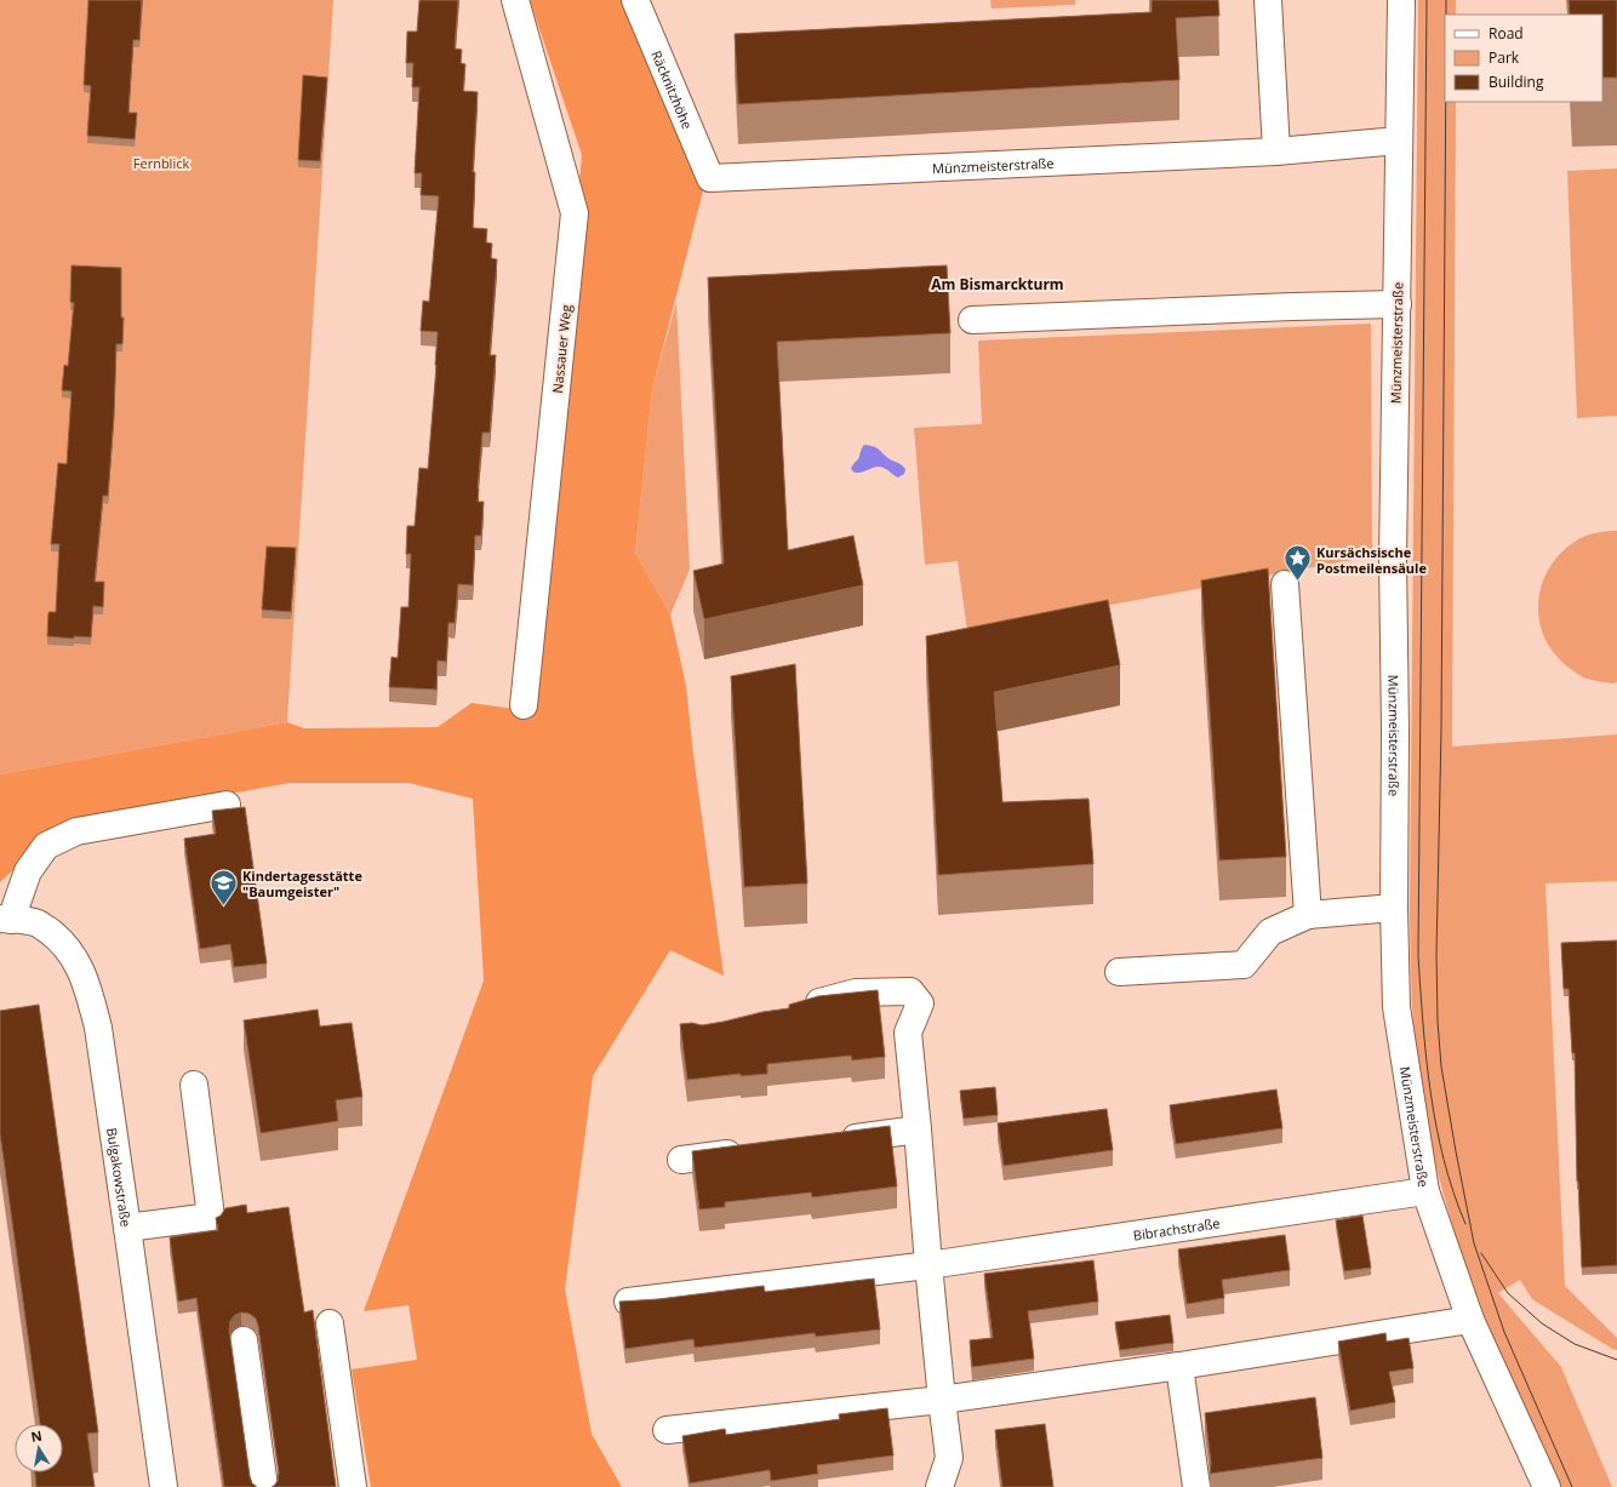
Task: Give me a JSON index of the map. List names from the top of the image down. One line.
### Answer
{"streets":{"street":["Räcknitzhöhe","Münzmeisterstraße","Nassauer Weg","Bulgakowstraße","Bibrachstraße"]},"crossings":[["Räcknitzhöhe","Münzmeisterstraße"],["Münzmeisterstraße","Bibrachstraße"]],"districts":["Am Bismarckturm"],"parks":["Fernblick"],"places":{"place":["Kursächsische Postmeilensäule"],"school or university":["Kindertagesstätte \"Baumgeister\""]},"legend":["Road","Park","Building"],"north":"top"}
